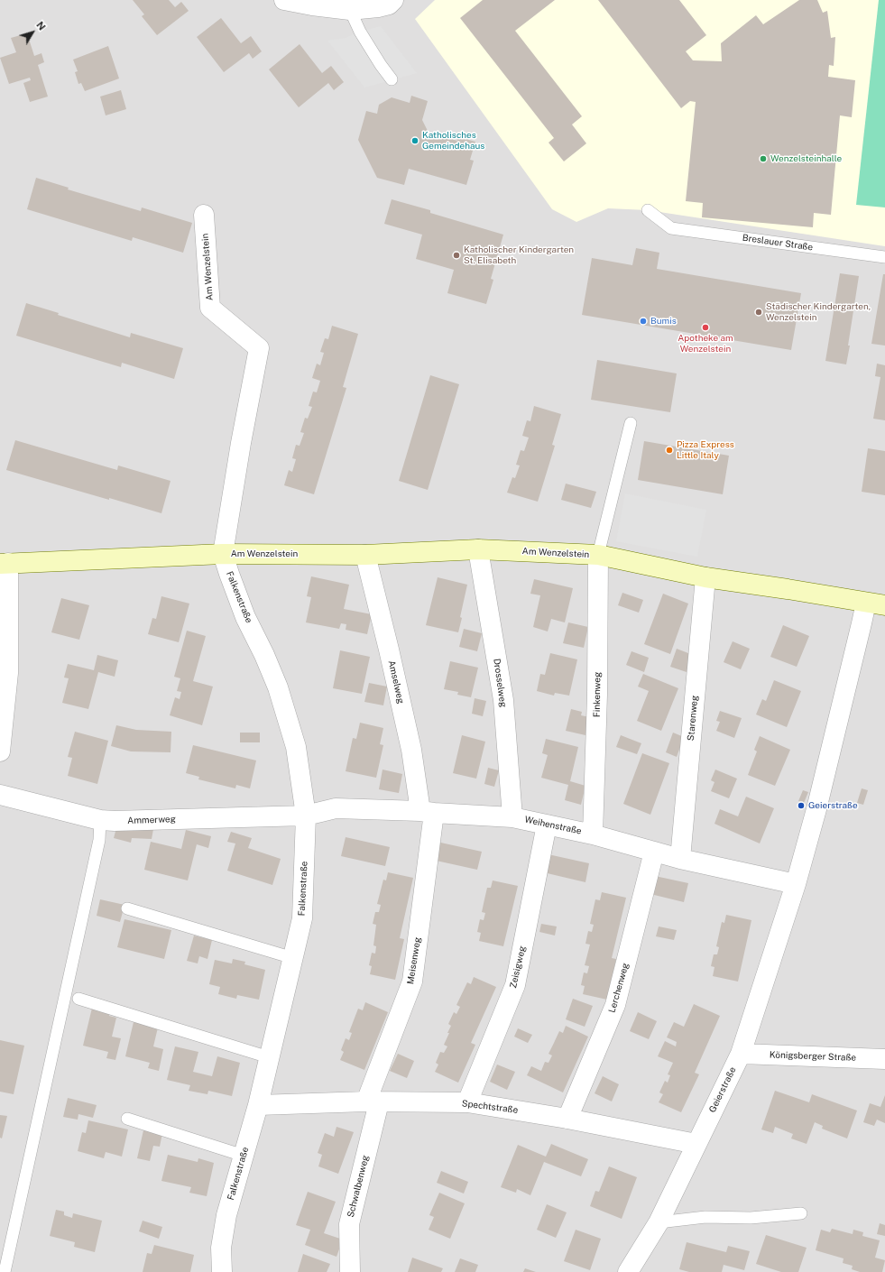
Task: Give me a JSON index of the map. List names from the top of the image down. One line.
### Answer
{"streets":{"street":["Am Wenzelstein","Falkenstraße","Amselweg","Drosselweg","Finkenweg","Starenweg","Ammerweg","Weihenstraße","Meisenweg","Zeisigweg","Lerchenweg","Königsberger Straße","Geierstraße","Spechtstraße","Schwalbenweg"],"lane":["Breslauer Straße"]},"crossings":[["Am Wenzelstein","Falkenstraße"],["Am Wenzelstein","Amselweg"],["Am Wenzelstein","Drosselweg"],["Am Wenzelstein","Finkenweg"],["Am Wenzelstein","Starenweg"],["Am Wenzelstein","Geierstraße"],["Falkenstraße","Ammerweg"],["Falkenstraße","Weihenstraße"],["Falkenstraße","Spechtstraße"],["Amselweg","Weihenstraße"],["Amselweg","Meisenweg"],["Drosselweg","Weihenstraße"],["Finkenweg","Weihenstraße"],["Starenweg","Weihenstraße"],["Ammerweg","Weihenstraße"],["Weihenstraße","Meisenweg"],["Weihenstraße","Zeisigweg"],["Weihenstraße","Lerchenweg"],["Weihenstraße","Geierstraße"],["Meisenweg","Spechtstraße"],["Meisenweg","Schwalbenweg"],["Zeisigweg","Spechtstraße"],["Lerchenweg","Spechtstraße"],["Königsberger Straße","Geierstraße"],["Geierstraße","Spechtstraße"],["Spechtstraße","Schwalbenweg"]],"places":["Katholisches Gemeindehaus","Wenzelsteinhalle","Katholischer Kindergarten St. Elisabeth","Städischer Kindergarten, Wenzelstein","Bumis","Apotheke am Wenzelstein","Pizza Express Little Italy","Geierstraße"],"north":"top right"}
